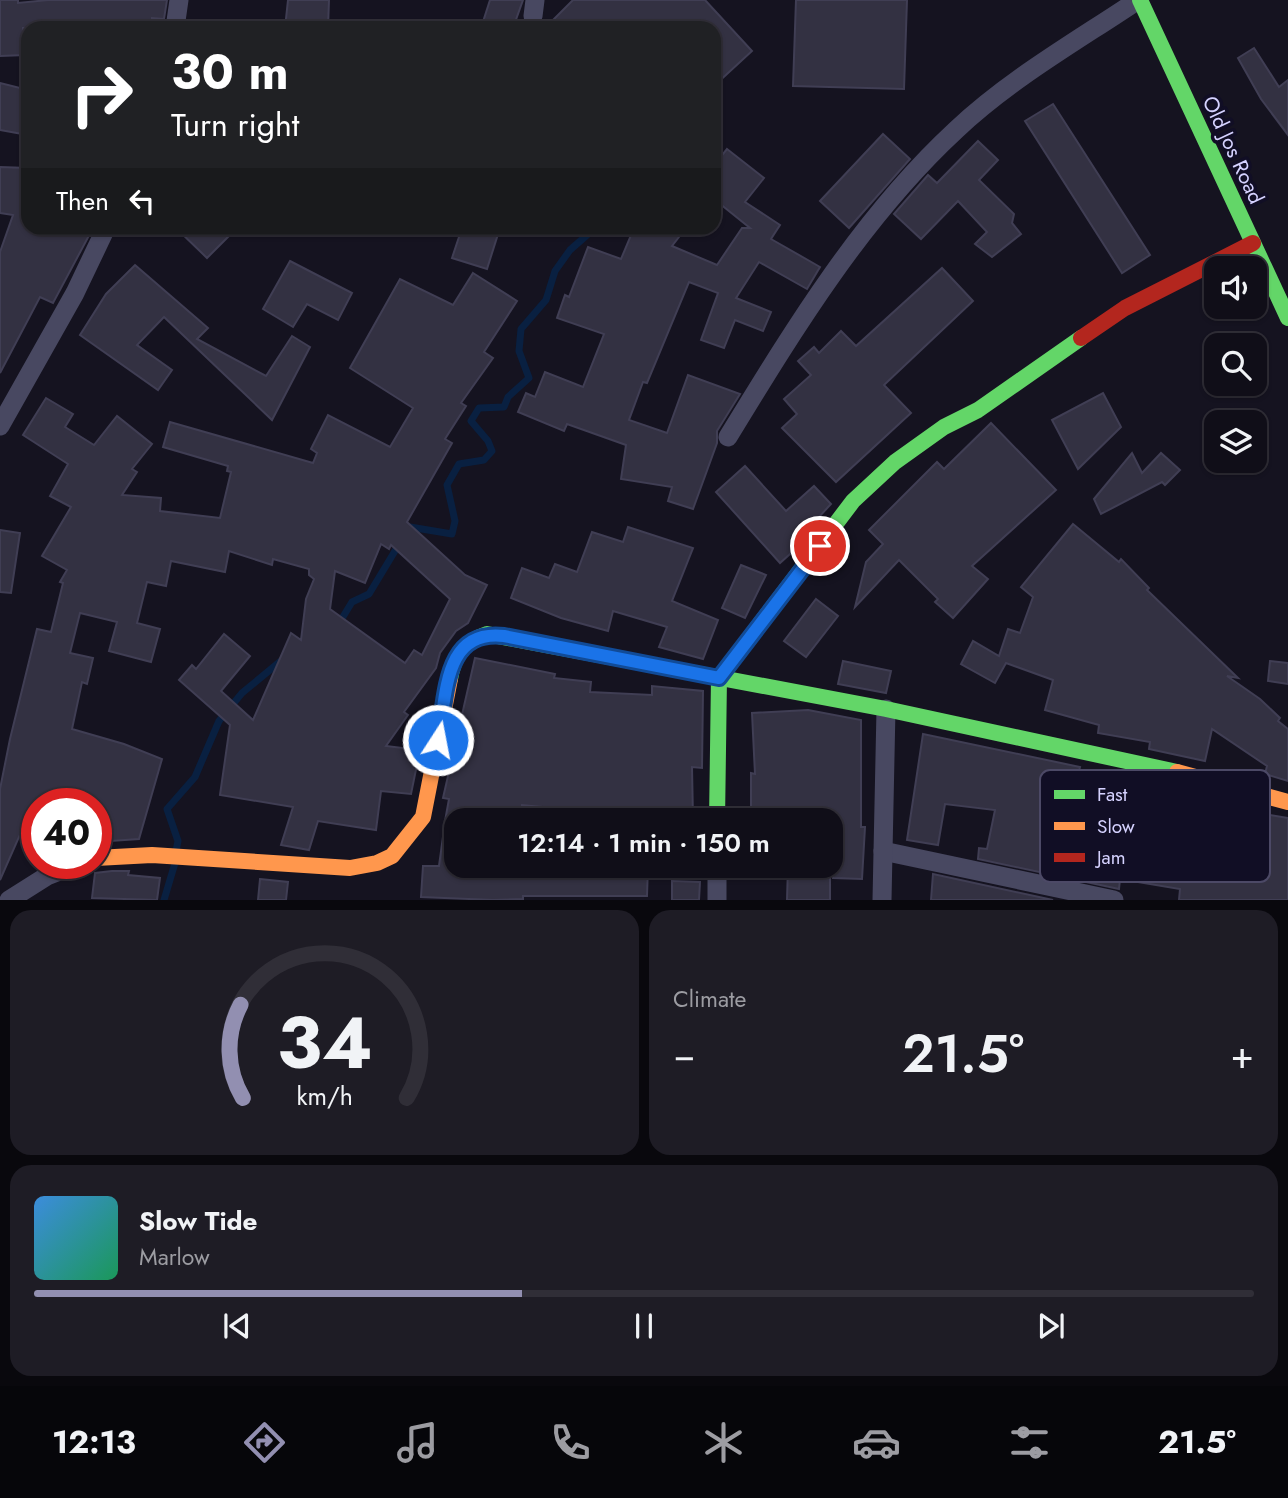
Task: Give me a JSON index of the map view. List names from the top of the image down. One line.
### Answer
{"streets":{"street":["Old Jos Road"]},"legend":["Fast","Slow","Jam"],"page":{"turn":["30 m","Turn right"],"then":"Then","limit":"40","trip":"12:14 · 1 min · 150 m","tile":"Climate","heat":["−","21.5°","+"],"song":["Slow Tide","Marlow"],"tabs":["12:13","21.5°"],"gauge":["34","km/h"]}}
